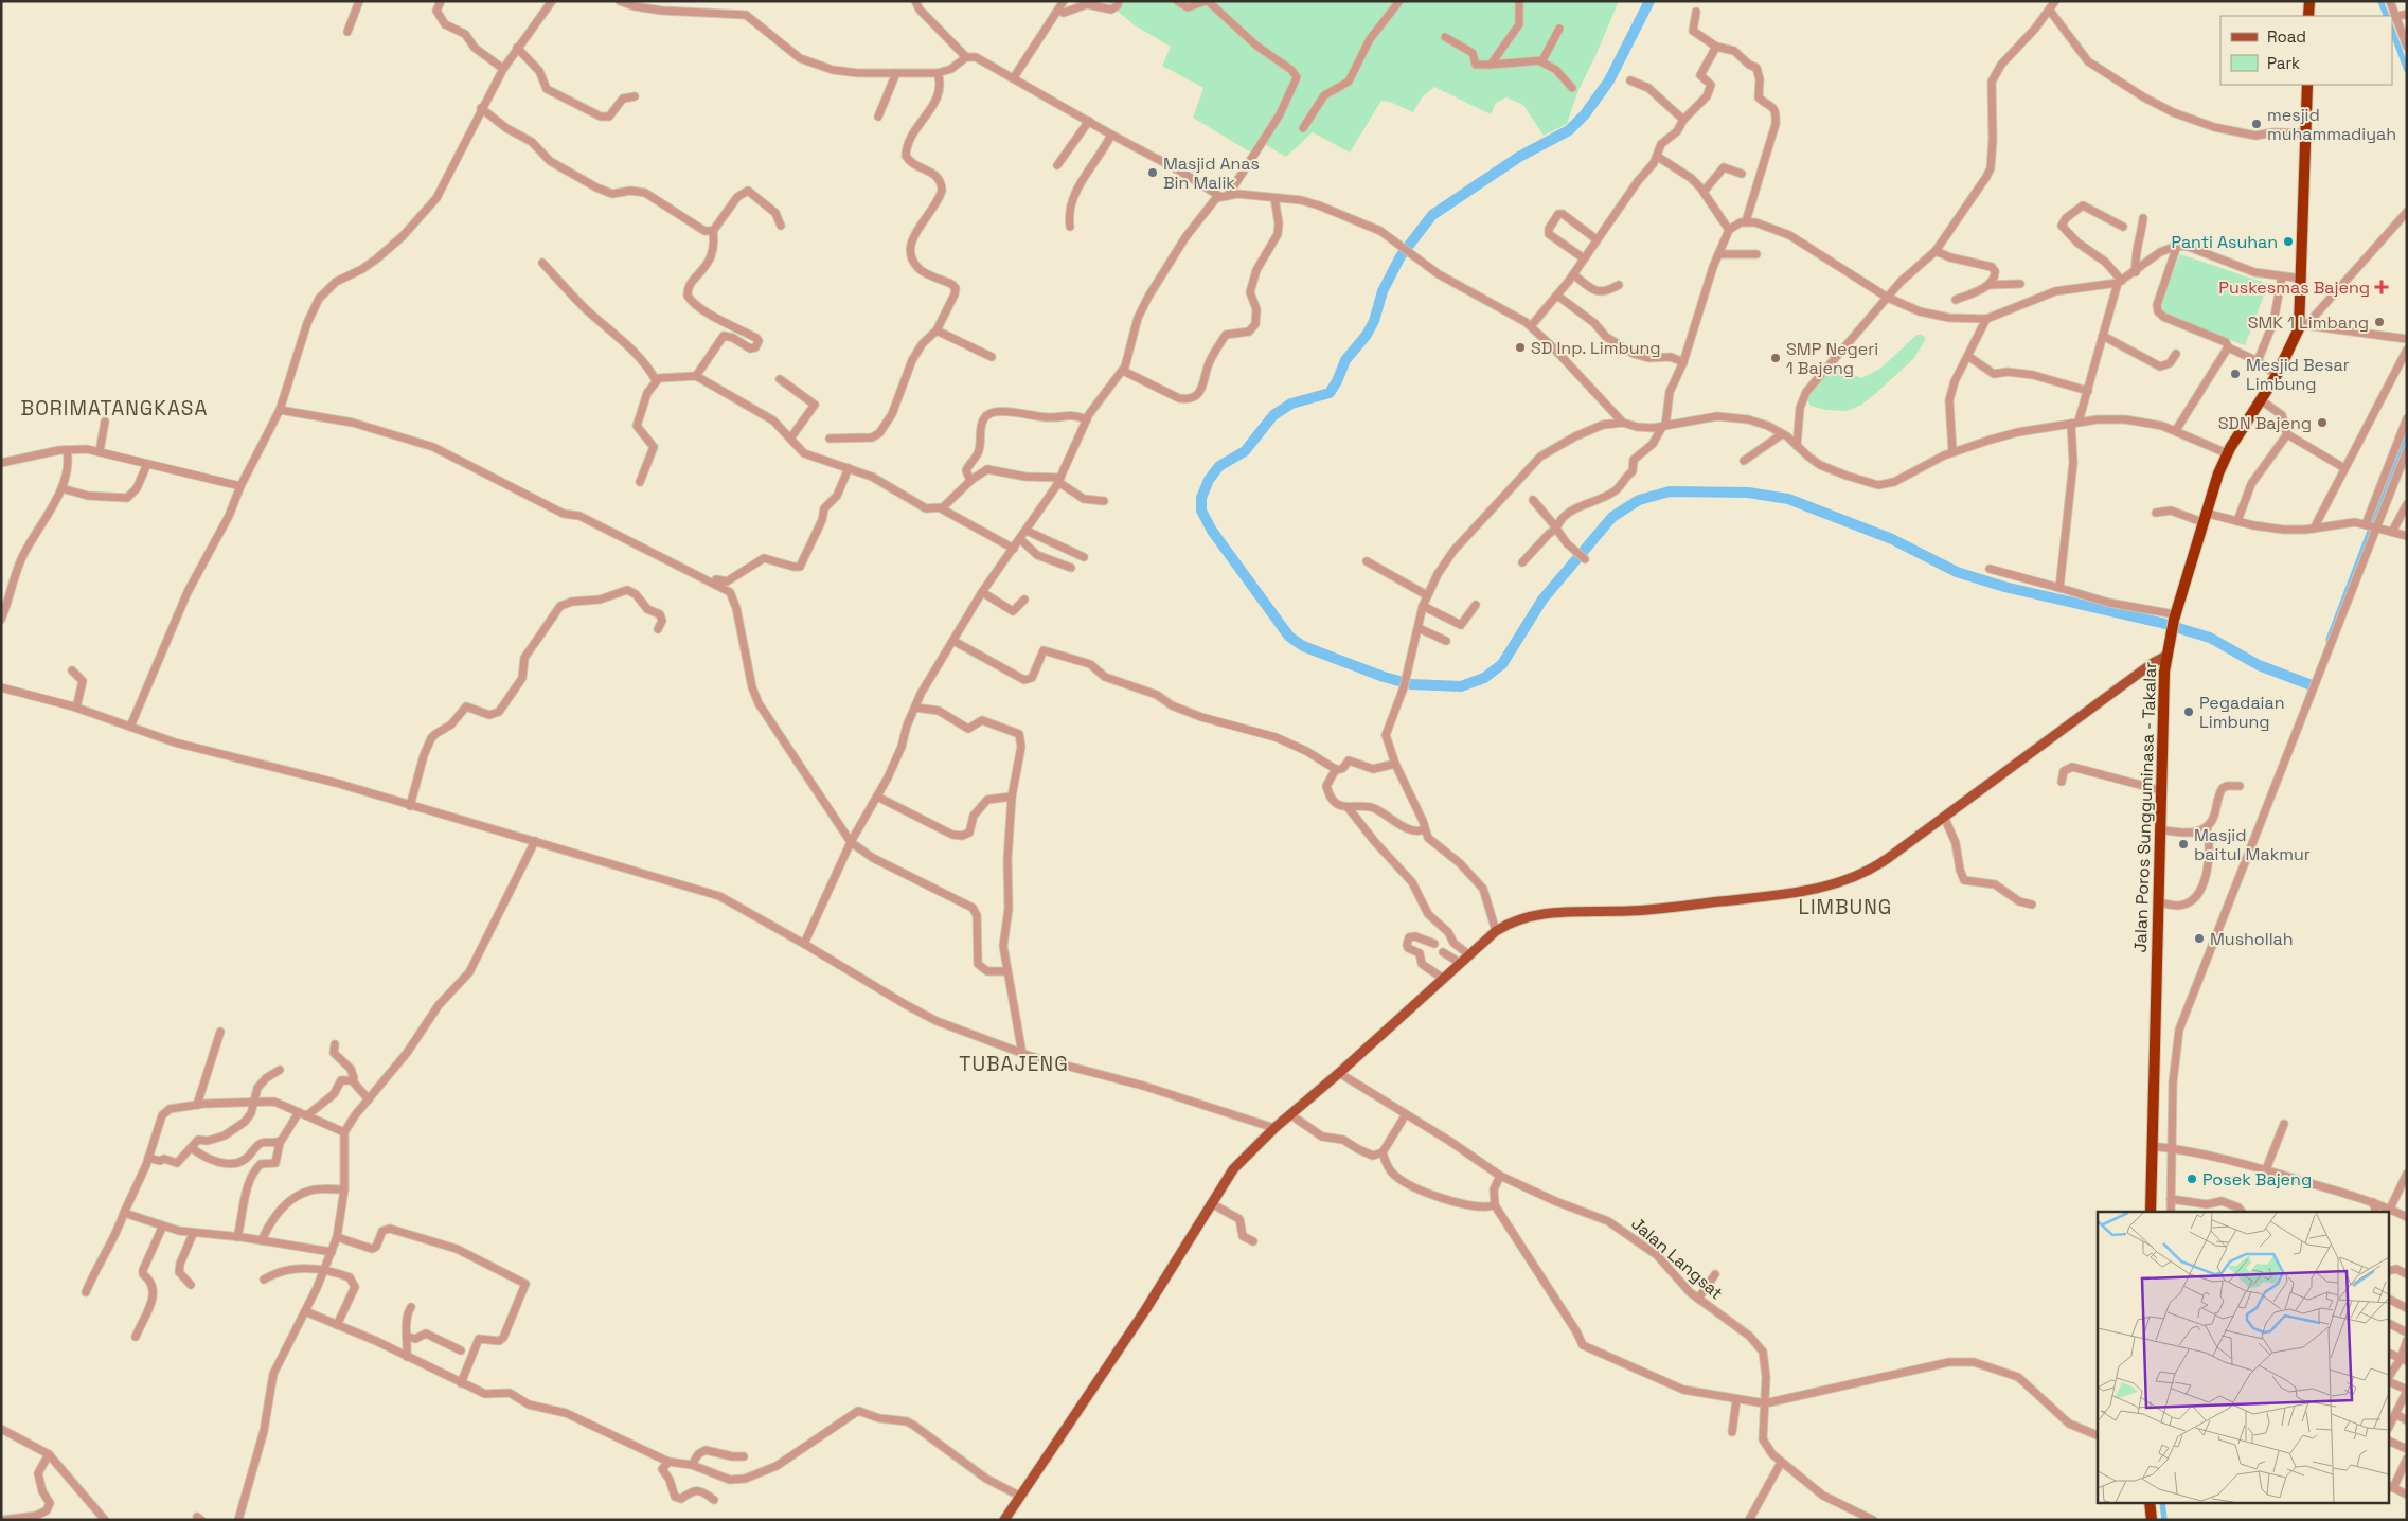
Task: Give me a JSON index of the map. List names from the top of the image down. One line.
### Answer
{"streets":{"highway":["Jalan Poros Sungguminasa - Takalar"],"street":["Jalan Langsat"]},"districts":["BORIMATANGKASA","LIMBUNG","TUBAJENG"],"places":{"other":["mesjid muhammadiyah","Masjid Anas Bin Malik","Panti Asuhan","SMK 1 Limbang","SD Inp. Limbung","SMP Negeri 1 Bajeng","Mesjid Besar Limbung","SDN Bajeng","Pegadaian Limbung","Masjid baitul Makmur","Mushollah","Posek Bajeng"],"health":["Puskesmas Bajeng"]},"legend":["Road","Park"]}
